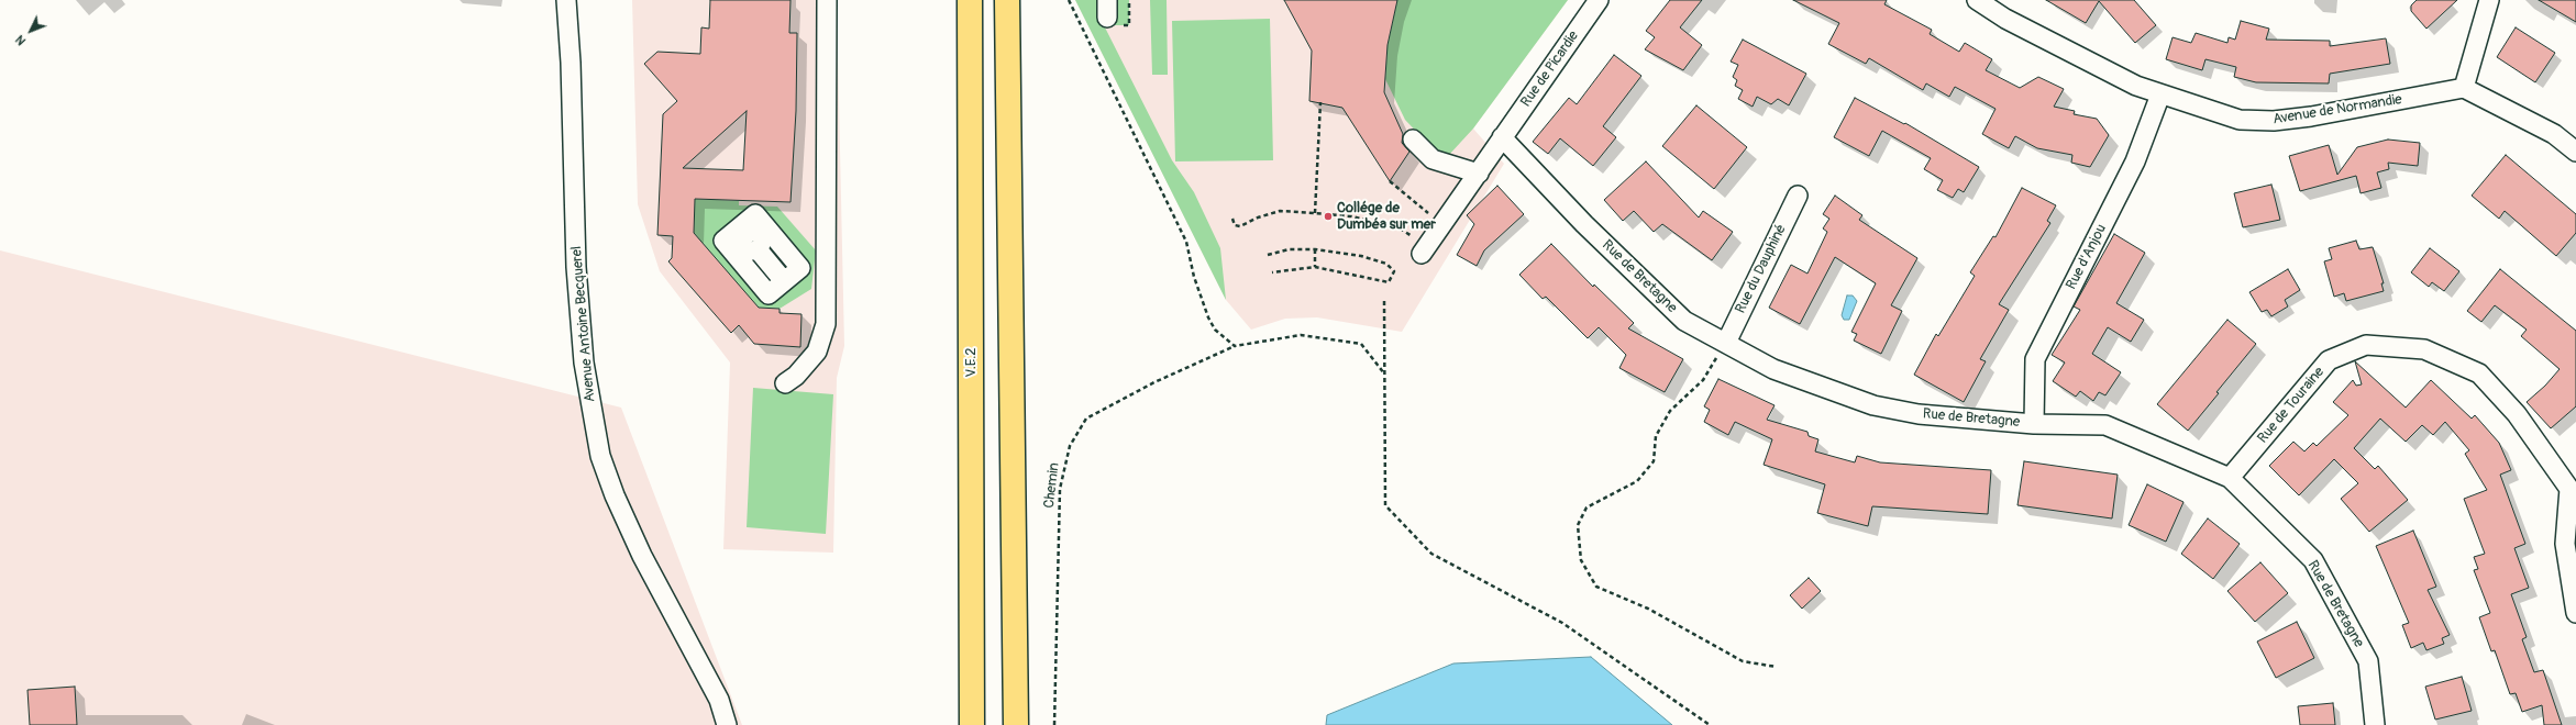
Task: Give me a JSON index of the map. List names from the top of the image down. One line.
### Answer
{"streets":{"highway":["V.E.2"],"street":["Rue de Picardie","Avenue de Normandie","Rue d'Anjou","Rue du Dauphiné","Rue de Bretagne","Avenue Antoine Becquerel","Rue de Touraine"],"path":["Chemin"]},"crossings":[["Rue de Picardie","Rue de Bretagne"],["Avenue de Normandie","Rue d'Anjou"],["Rue d'Anjou","Rue de Bretagne"],["Rue du Dauphiné","Rue de Bretagne"],["Rue de Bretagne","Rue de Touraine"]],"places":["Collége de Dumbéa sur mer"],"north":"bottom left"}
